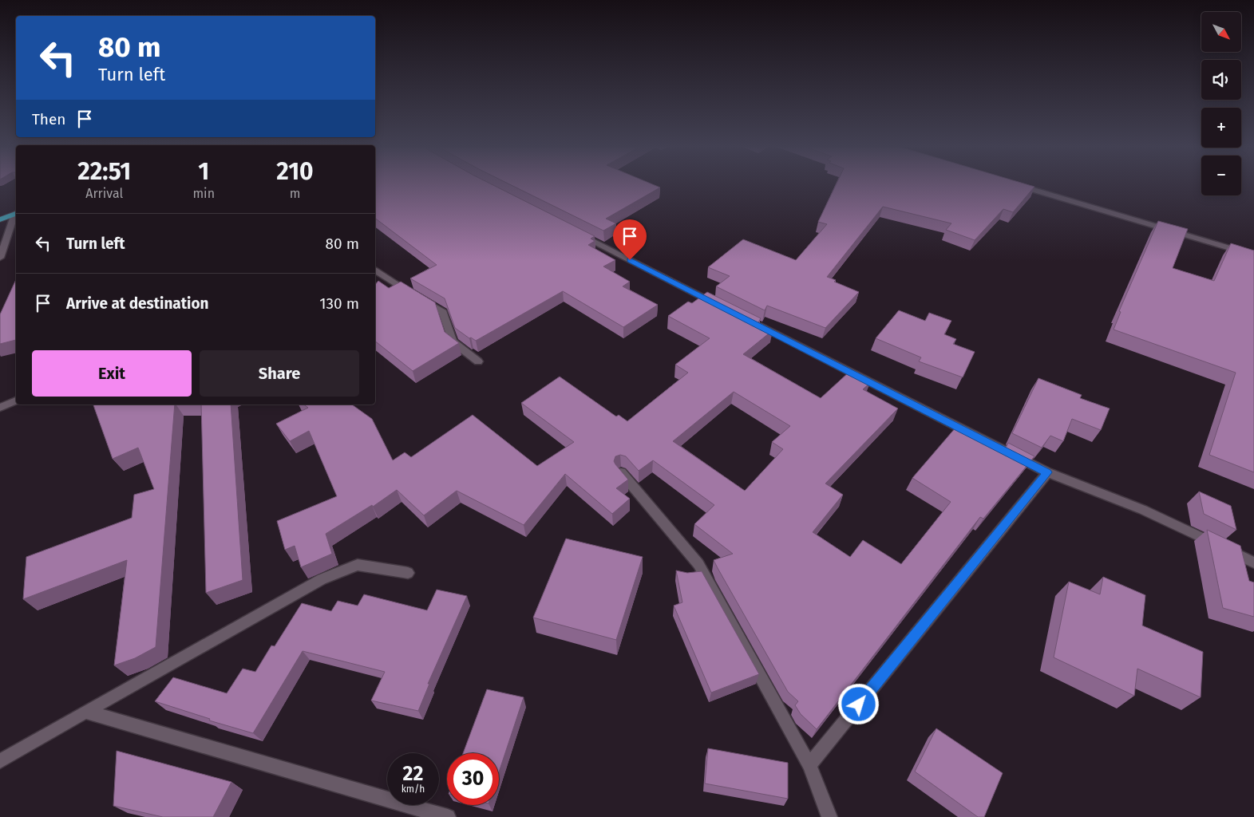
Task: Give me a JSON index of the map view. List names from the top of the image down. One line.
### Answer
{"north":"bottom right","page":{"map_buttons":["+","−"],"turn":["80 m","Turn left"],"then":"Then","eta":["22:51","Arrival","1","min","210","m"],"list":[{"name":"Turn left","value":"80 m"},{"name":"Arrive at destination","value":"130 m"}],"buttons":["Exit","Share"],"speed":"22 km/h","limit":"30"}}
